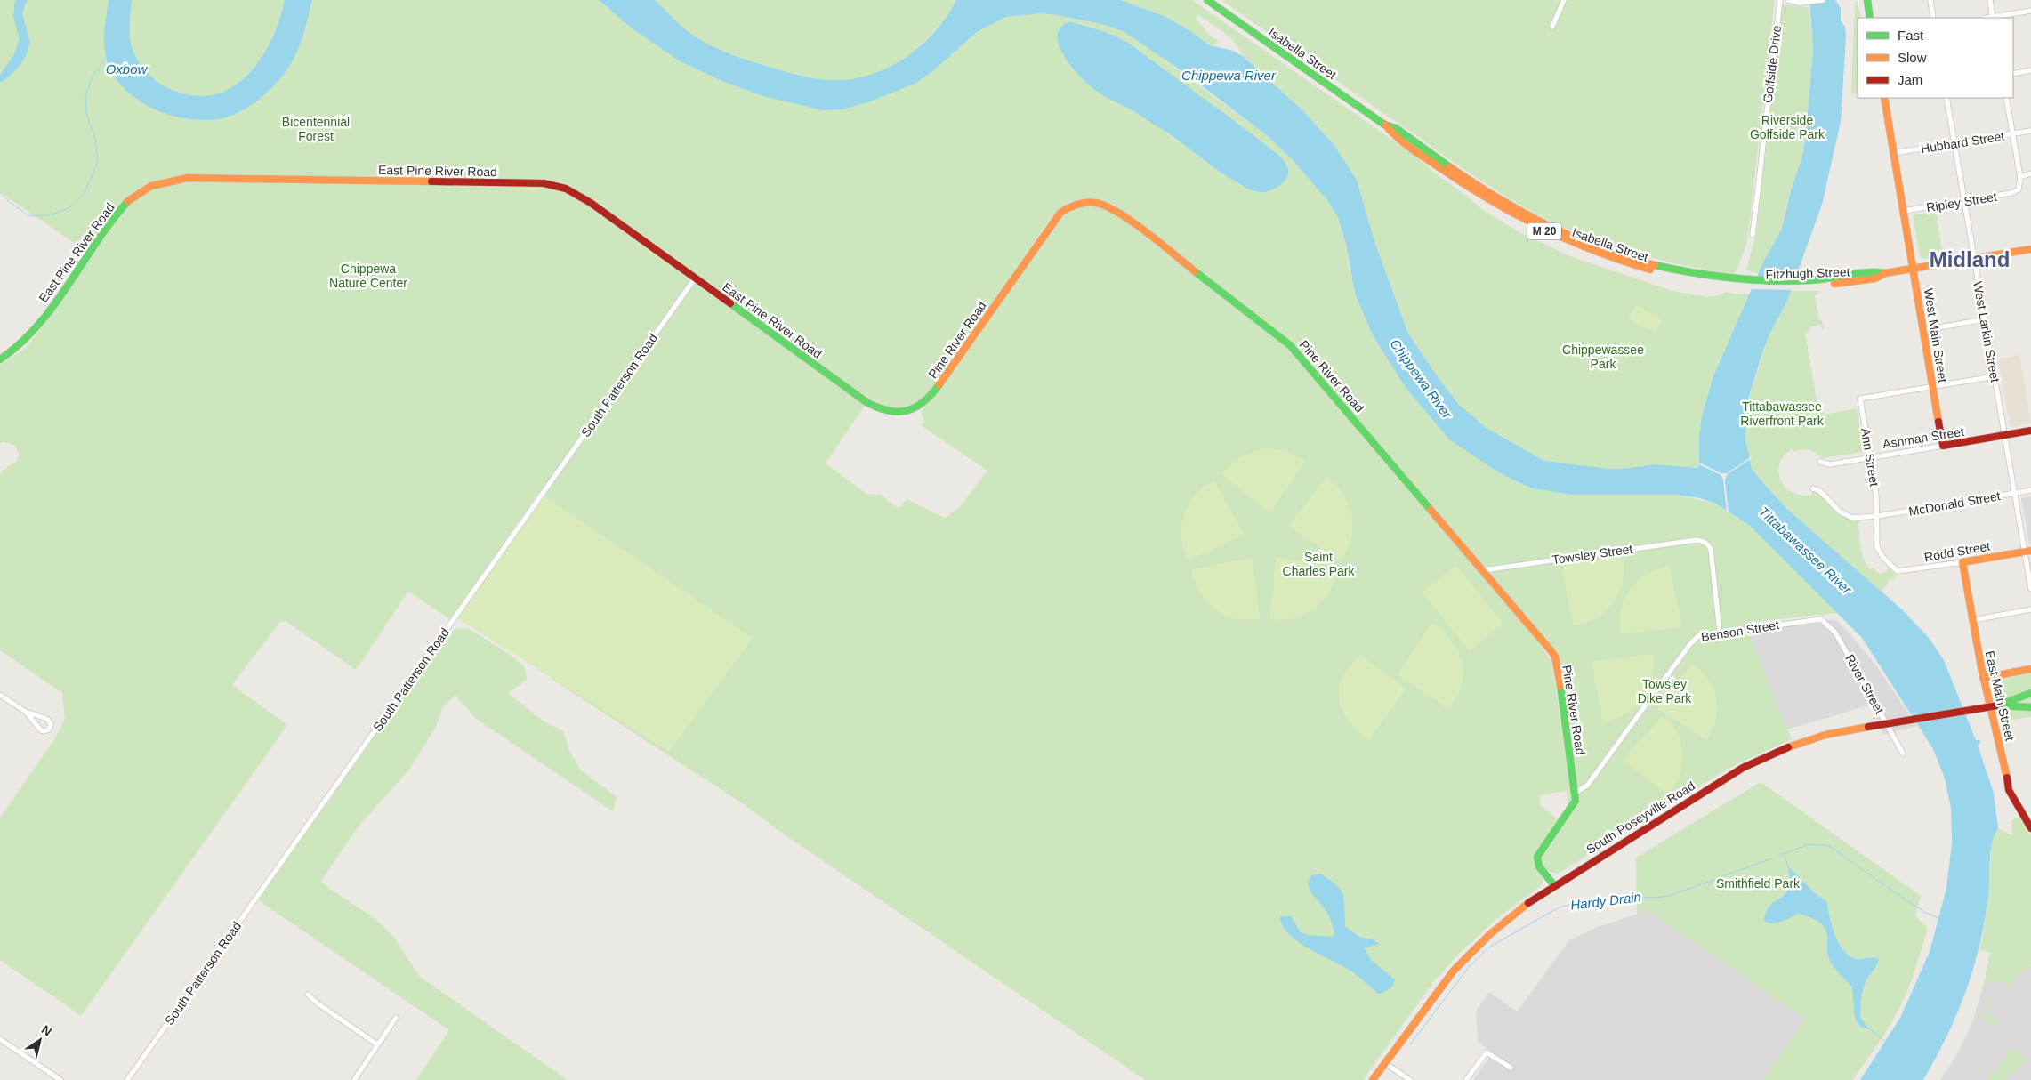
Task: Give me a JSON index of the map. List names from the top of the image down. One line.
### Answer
{"streets":{"main road":["Isabella Street","East Pine River Road","M 20","Fitzhugh Street","West Main Street","Pine River Road","Ashman Street","Rodd Street","East Main Street","South Poseyville Road"],"street":["Golfside Drive","Hubbard Street","Ripley Street","West Larkin Street","South Patterson Road","Ann Street","McDonald Street","Towsley Street","Benson Street","River Street"]},"crossings":[["Isabella Street","Fitzhugh Street"],["Hubbard Street","West Larkin Street"],["Hubbard Street","West Main Street"],["East Pine River Road","Pine River Road"],["East Pine River Road","South Patterson Road"],["Ripley Street","West Larkin Street"],["Ripley Street","West Main Street"],["M 20","Fitzhugh Street"],["M 20","West Larkin Street"],["M 20","West Main Street"],["Fitzhugh Street","West Main Street"],["West Larkin Street","Ashman Street"],["West Larkin Street","McDonald Street"],["West Larkin Street","Rodd Street"],["West Main Street","Ashman Street"],["West Main Street","Ann Street"],["Pine River Road","Towsley Street"],["Pine River Road","Benson Street"],["Pine River Road","South Poseyville Road"],["Ashman Street","Ann Street"],["Ann Street","McDonald Street"],["Ann Street","Rodd Street"],["Rodd Street","East Main Street"],["Towsley Street","Benson Street"],["Benson Street","River Street"]],"districts":["Midland"],"water":["Oxbow","Chippewa River","Tittabawassee River","Hardy Drain"],"parks":["Riverside Golfside Park","Bicentennial Forest","Chippewa Nature Center","Chippewassee Park","Tittabawassee Riverfront Park","Saint Charles Park","Towsley Dike Park","Smithfield Park"],"legend":["Fast","Slow","Jam"],"north":"top right"}
